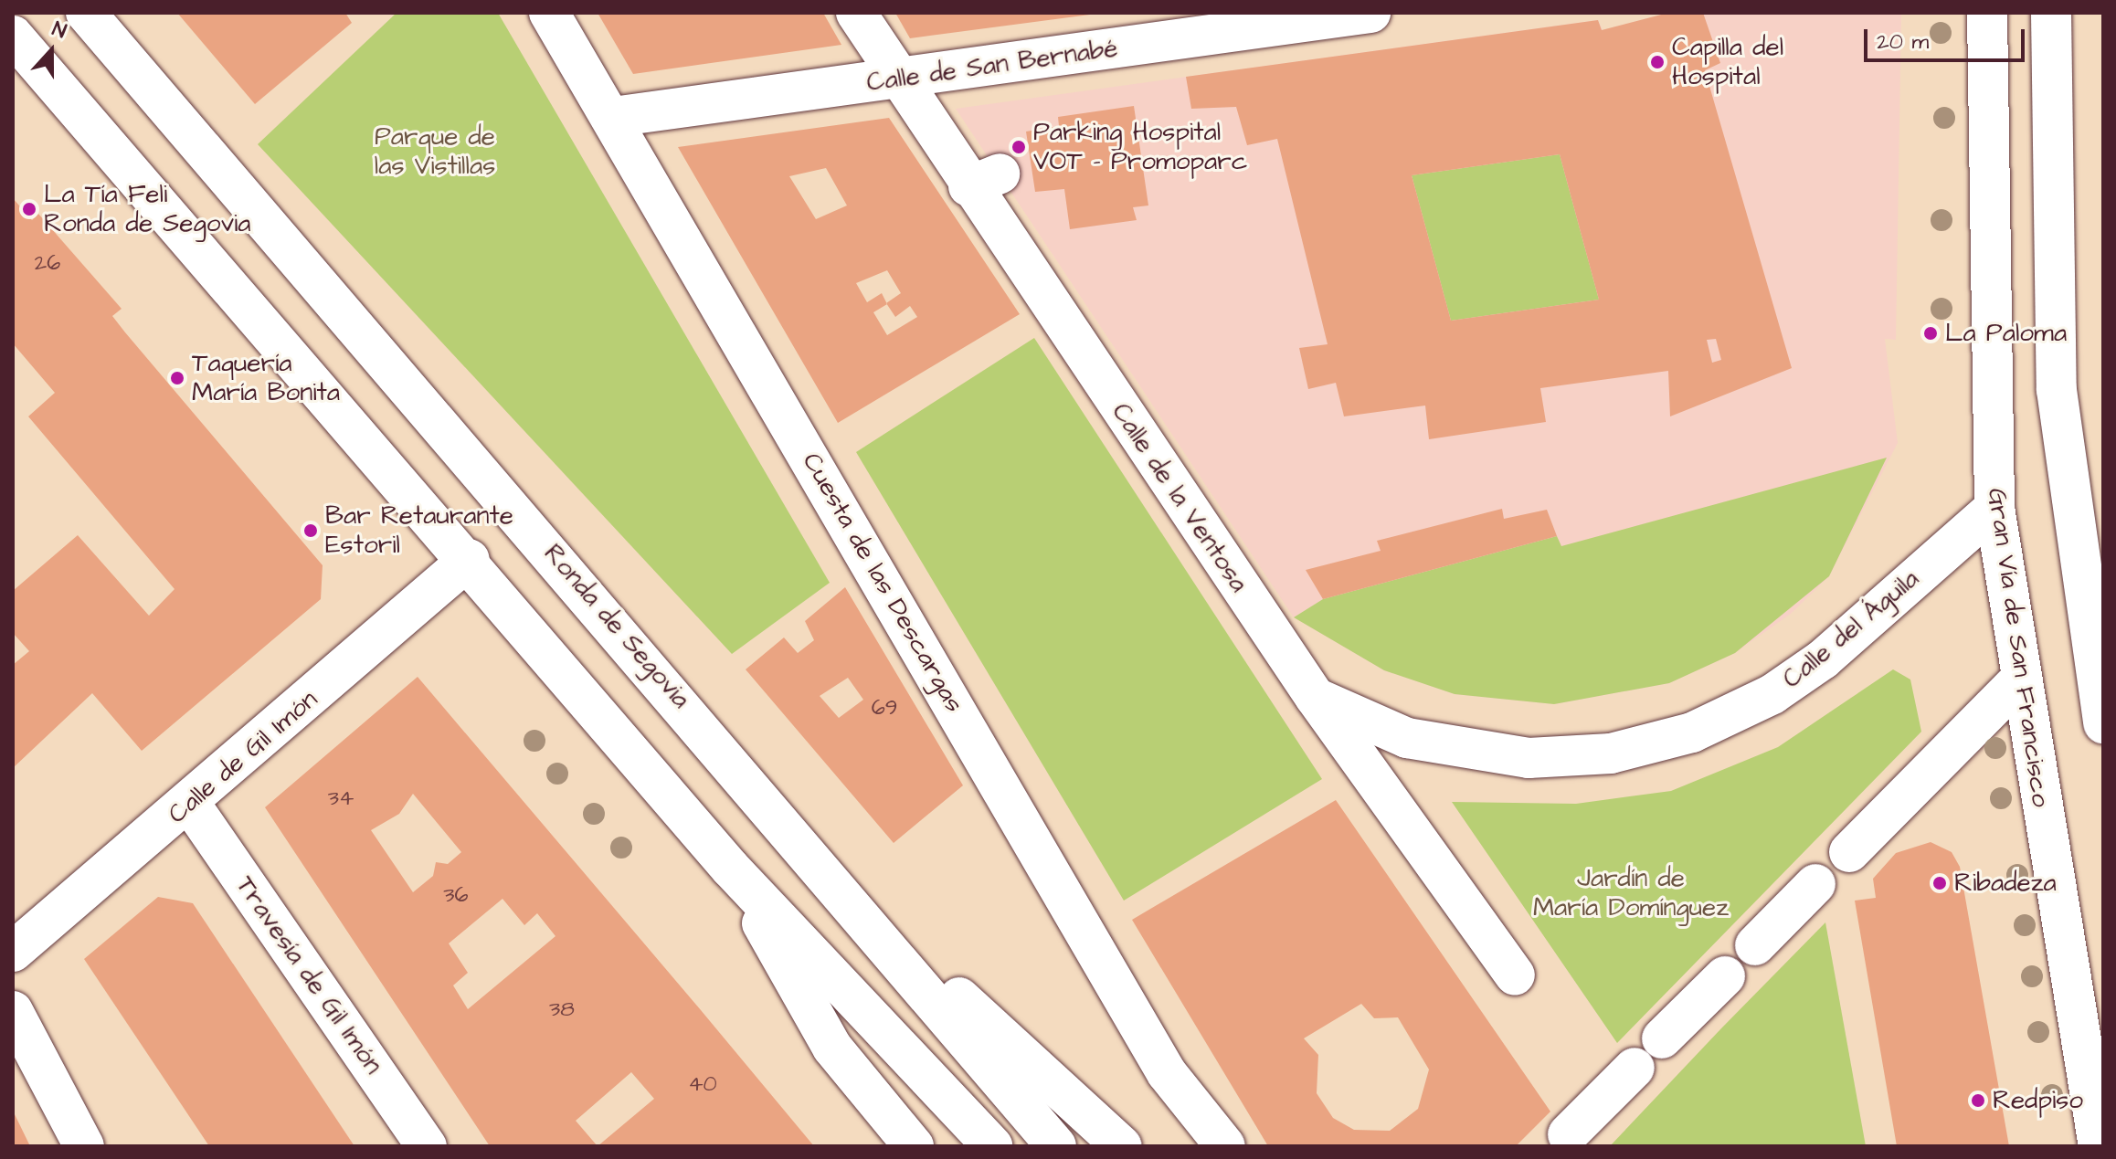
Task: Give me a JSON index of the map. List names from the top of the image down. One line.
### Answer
{"streets":{"street":["Calle de San Bernabé","Calle de la Ventosa","Cuesta de las Descargas","Ronda de Segovia","Calle del Águila","Gran Vía de San Francisco","Calle de Gil Imón","Travesía de Gil Imón"]},"crossings":[["Calle de San Bernabé","Calle de la Ventosa"],["Calle de San Bernabé","Cuesta de las Descargas"],["Calle de la Ventosa","Calle del Águila"],["Calle del Águila","Gran Vía de San Francisco"],["Calle de Gil Imón","Travesía de Gil Imón"]],"parks":["Parque de las Vistillas","Jardín de María Domínguez"],"places":["Capilla del Hospital","Parking Hospital VOT - Promoparc","La Tía Feli Ronda de Segovia","La Paloma","Taquería María Bonita","Bar Retaurante Estoril","Ribadeza","Redpiso"],"house_numbers":["26","69","34","36","38","40"],"scale_bar":"20 m","north":"top"}
